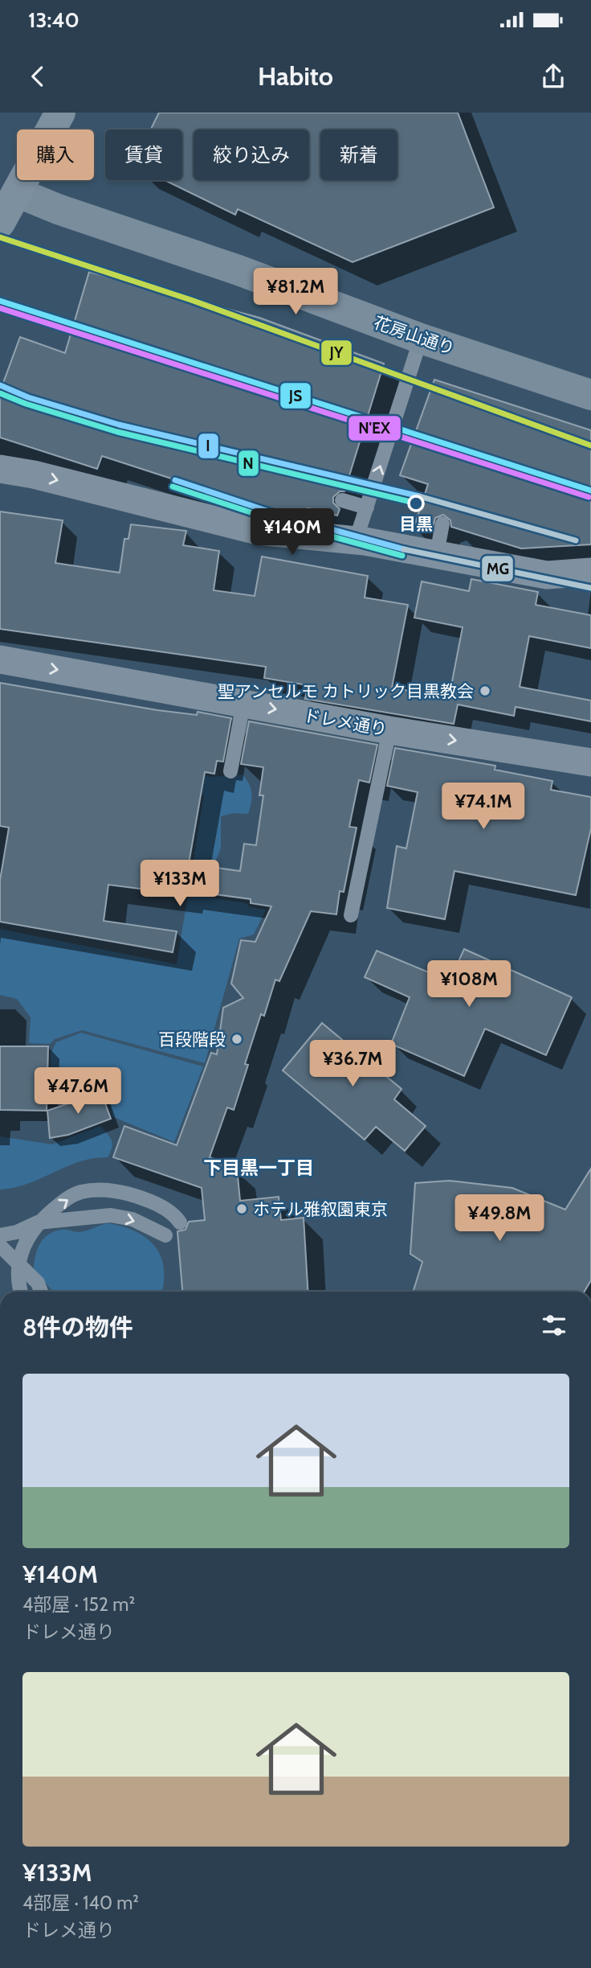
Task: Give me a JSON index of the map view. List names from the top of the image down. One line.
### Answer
{"streets":{"street":["花房山通り","ドレメ通り"]},"districts":["下目黒一丁目"],"places":["目黒","聖アンセルモ カトリック目黒教会","百段階段","ホテル雅叙園東京"],"lines":["transit line JY","transit line JS","transit line N'EX","transit line I","transit line N","transit line MG"],"page":{"status":"13:40","header":"Habito","chip":["購入","賃貸","絞り込み","新着"],"price":["¥81.2M","¥140M","¥74.1M","¥133M","¥108M","¥36.7M","¥47.6M","¥49.8M"],"heading":"8件の物件","list":[{"name":"¥140M","note":"4部屋 · 152 m² · ドレメ通り"},{"name":"¥133M","note":"4部屋 · 140 m² · ドレメ通り"}]}}
